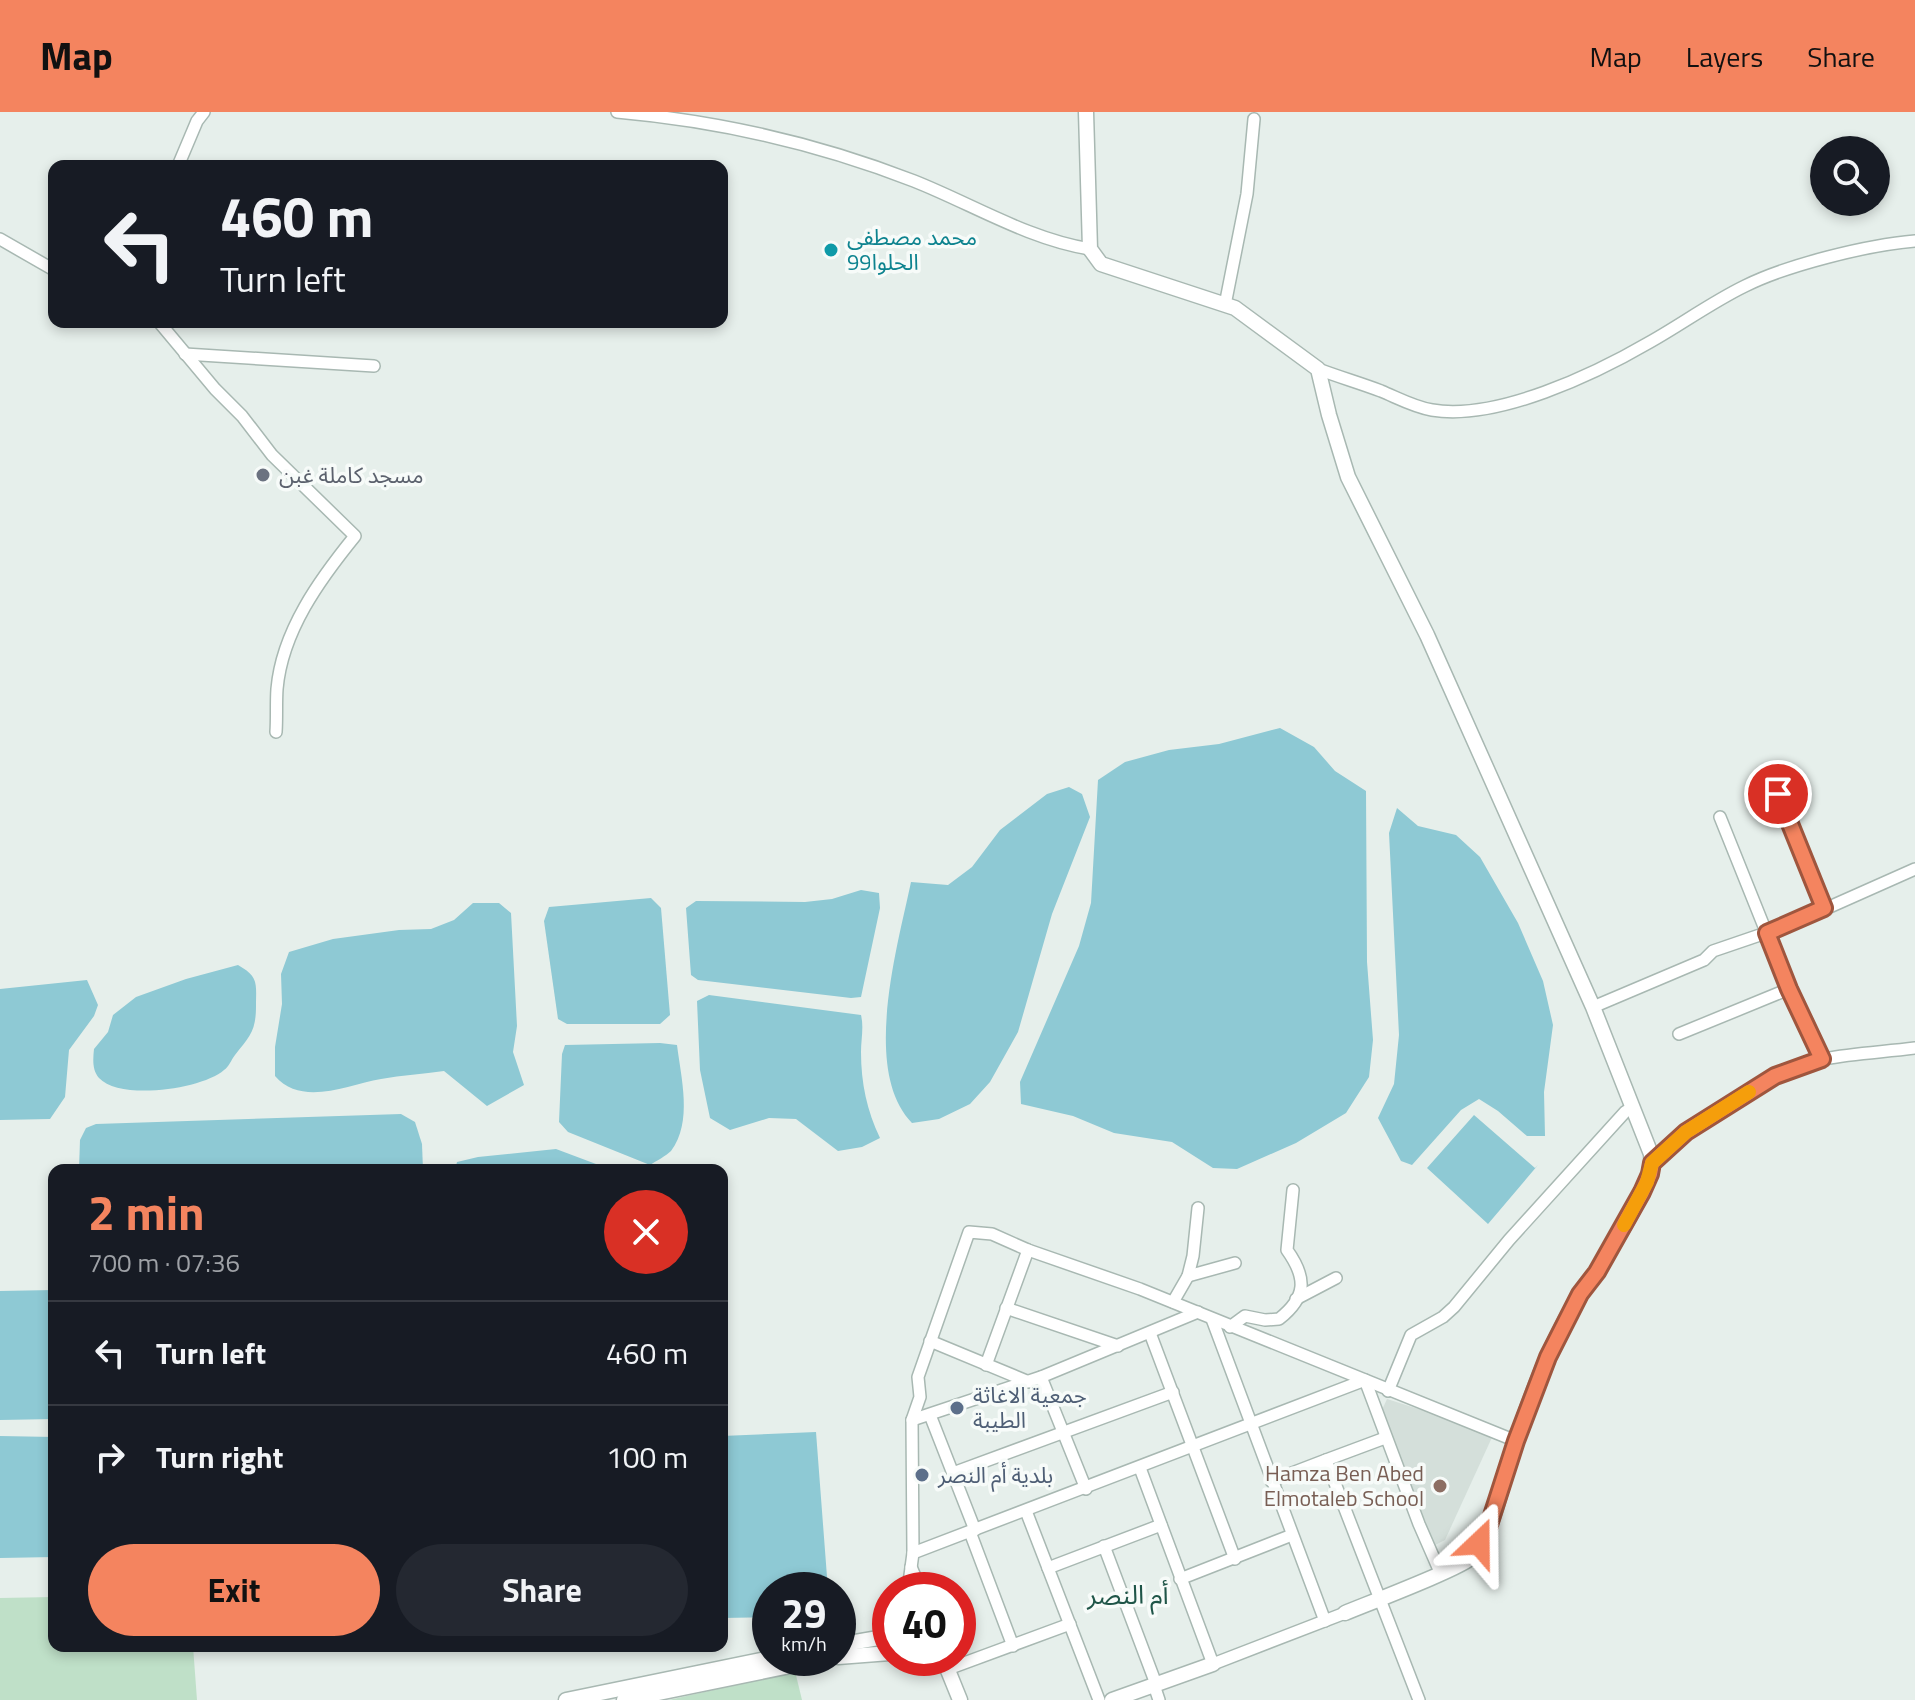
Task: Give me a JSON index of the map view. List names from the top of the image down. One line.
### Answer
{"districts":["أم النصر"],"places":["محمد مصطفى الحلوا99","مسجد كاملة غبن","جمعية الاغاثة الطيبة","بلدية أم النصر","Hamza Ben Abed Elmotaleb School"],"page":{"header":"Map","nav":["Map","Layers","Share"],"turn":["460 m","Turn left"],"heading":["2 min","700 m · 07:36"],"list":[{"name":"Turn left","value":"460 m"},{"name":"Turn right","value":"100 m"}],"buttons":["Exit","Share"],"speed":"29 km/h","limit":"40"}}
